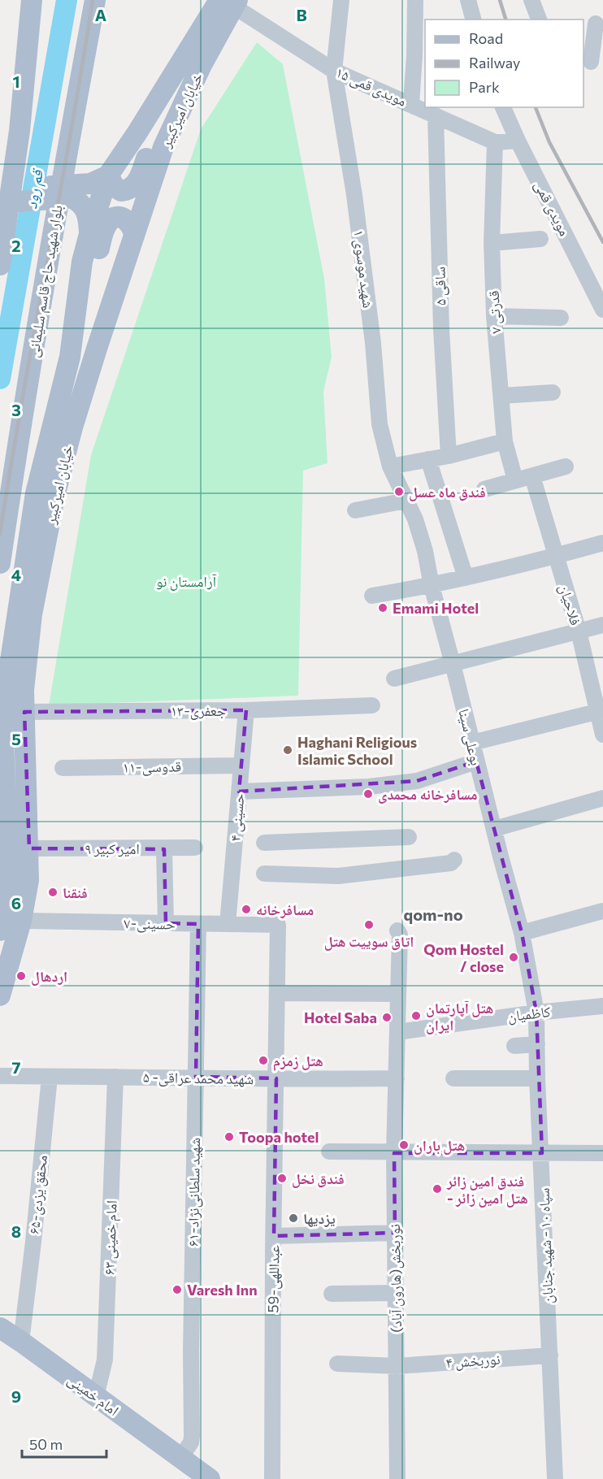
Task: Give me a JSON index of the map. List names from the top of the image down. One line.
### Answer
{"streets":{"main road":["خیابان امیرکبیر","بلوار شهید حاج قاسم سلیمانی","امام خمینی"],"street":["مویدی قمی ۱۵","مویدی قمی","شهید موسوی ۱","ساقی ۵","قدرتی ۷","فلاحیان","جعفری-۱۳","بوعلی سینا","قدوسی-۱۱","حسینی ۴","امیر کبیر ۹","حسینی-۷","کاظمیان","شهید محمد عراقی- ۵","شهید سلطانی‌نژاد-۶۱","محقق یزدی-۶۵","امام خمینی ۶۳","سپاه ۱۰ - شهید جنابان","نوربخش(هارون آباد)","عبداللهی-59","نوربخش ۴"]},"crossings":[["مویدی قمی ۱۵","خیابان امیرکبیر"],["مویدی قمی ۱۵","مویدی قمی"],["مویدی قمی ۱۵","شهید موسوی ۱"],["مویدی قمی ۱۵","ساقی ۵"],["مویدی قمی ۱۵","قدرتی ۷"],["خیابان امیرکبیر","جعفری-۱۳"],["خیابان امیرکبیر","امیر کبیر ۹"],["خیابان امیرکبیر","حسینی-۷"],["شهید موسوی ۱","بوعلی سینا"],["جعفری-۱۳","حسینی ۴"],["بوعلی سینا","کاظمیان"],["بوعلی سینا","سپاه ۱۰ - شهید جنابان"],["قدوسی-۱۱","حسینی ۴"],["حسینی ۴","حسینی-۷"],["حسینی-۷","شهید سلطانی‌نژاد-۶۱"],["حسینی-۷","عبداللهی-59"],["کاظمیان","سپاه ۱۰ - شهید جنابان"],["کاظمیان","نوربخش(هارون آباد)"],["شهید محمد عراقی- ۵","شهید سلطانی‌نژاد-۶۱"],["شهید محمد عراقی- ۵","محقق یزدی-۶۵"],["شهید محمد عراقی- ۵","امام خمینی ۶۳"],["شهید محمد عراقی- ۵","نوربخش(هارون آباد)"],["شهید محمد عراقی- ۵","عبداللهی-59"],["شهید سلطانی‌نژاد-۶۱","امام خمینی"],["محقق یزدی-۶۵","امام خمینی"],["امام خمینی ۶۳","امام خمینی"],["سپاه ۱۰ - شهید جنابان","نوربخش ۴"],["نوربخش(هارون آباد)","نوربخش ۴"]],"districts":["qom-no"],"water":["قم رود"],"parks":["آرامستان نو"],"places":["فندق ماه عسل","Emami Hotel","Haghani Religious Islamic School","مسافرخانه محمدی","فنقنا","مسافرخانه","اتاق سوییت هتل","Qom Hostel / close","اردهال","هتل آپارتمان ایران","Hotel Saba","هتل زمزم","Toopa hotel","هتل باران","فندق نخل","فندق امین زائر - هتل امین زائر","یزدیها","Varesh Inn"],"legend":["Road","Railway","Park"],"scale_bar":"50 m","grid":{"columns":["A","B"],"rows":["1","2","3","4","5","6","7","8","9"]}}
